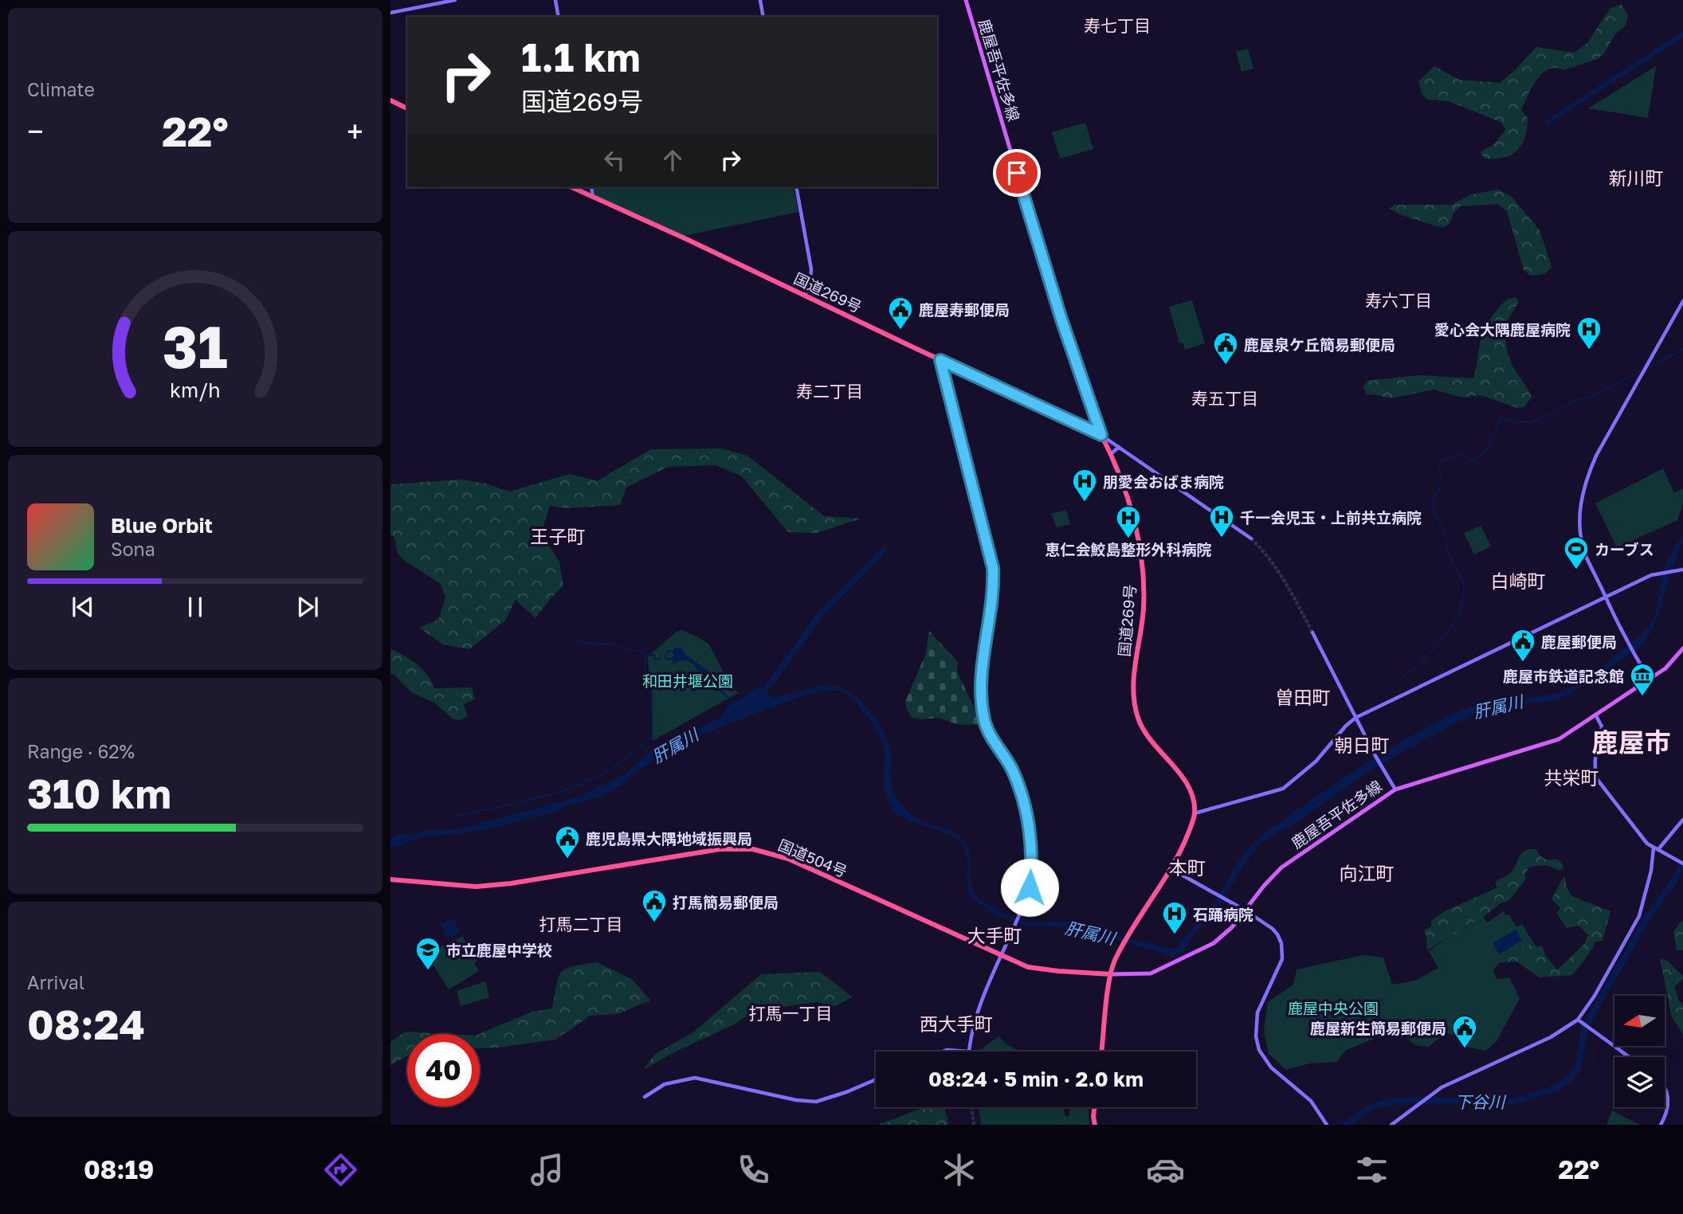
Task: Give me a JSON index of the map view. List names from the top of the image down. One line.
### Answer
{"streets":{"highway":["国道269号","国道504号"],"main road":["鹿屋吾平佐多線"]},"crossings":[["鹿屋吾平佐多線","国道269号"],["鹿屋吾平佐多線","国道504号"]],"districts":["寿七丁目","新川町","寿六丁目","寿二丁目","寿五丁目","王子町","白崎町","曽田町","鹿屋市","朝日町","共栄町","本町","向江町","打馬二丁目","大手町","打馬一丁目","西大手町"],"water":["肝属川","下谷川"],"parks":["和田井堰公園","鹿屋中央公園"],"places":{"public building":["鹿屋寿郵便局","鹿屋泉ケ丘簡易郵便局","鹿屋郵便局","鹿児島県大隅地域振興局","打馬簡易郵便局","鹿屋新生簡易郵便局"],"hospital":["愛心会大隅鹿屋病院","朋愛会おばま病院","千一会児玉・上前共立病院","恵仁会鮫島整形外科病院","石踊病院"],"sports":["カーブス"],"museum":["鹿屋市鉄道記念館"],"school or university":["市立鹿屋中学校"]},"north":"left","page":{"tile":["Climate",["Range · 62%","310 km"],["Arrival","08:24"]],"turn":["1.1 km","国道269号"],"heat":["−","22°","+"],"song":["Blue Orbit","Sona"],"limit":"40","trip":"08:24 · 5 min · 2.0 km","tabs":["08:19","22°"],"gauge":["31","km/h"]}}
